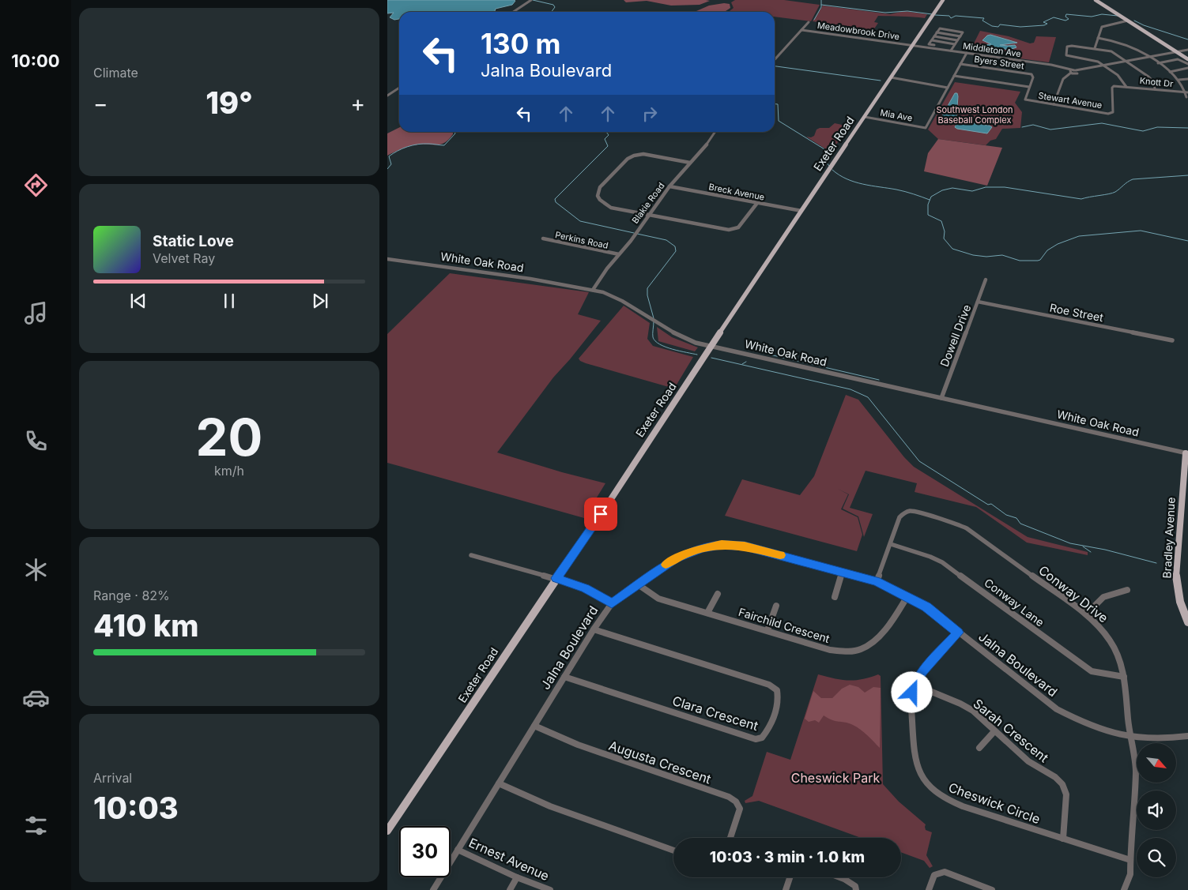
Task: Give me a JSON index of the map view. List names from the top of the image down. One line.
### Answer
{"streets":{"main road":["Exeter Road","Bradley Avenue"],"street":["Meadowbrook Drive","Middleton Ave","Byers Street","Knott Dr","Stewart Avenue","Mia Ave","Breck Avenue","Blakie Road","Perkins Road","White Oak Road","Roe Street","Dowell Drive","Conway Drive","Conway Lane","Fairchild Crescent","Jalna Boulevard","Clara Crescent","Sarah Crescent","Augusta Crescent","Cheswick Circle","Ernest Avenue"]},"crossings":[["Meadowbrook Drive","Middleton Ave"],["Meadowbrook Drive","Exeter Road"],["Middleton Ave","Exeter Road"],["Byers Street","Stewart Avenue"],["Knott Dr","Stewart Avenue"],["Mia Ave","Exeter Road"],["Exeter Road","Breck Avenue"],["Exeter Road","White Oak Road"],["Breck Avenue","Blakie Road"],["Blakie Road","Perkins Road"],["Blakie Road","White Oak Road"],["White Oak Road","Dowell Drive"],["White Oak Road","Bradley Avenue"],["Roe Street","Dowell Drive"],["Conway Drive","Conway Lane"],["Conway Drive","Jalna Boulevard"],["Conway Drive","Cheswick Circle"],["Fairchild Crescent","Jalna Boulevard"],["Jalna Boulevard","Clara Crescent"],["Jalna Boulevard","Augusta Crescent"],["Jalna Boulevard","Cheswick Circle"],["Jalna Boulevard","Ernest Avenue"],["Sarah Crescent","Cheswick Circle"]],"parks":["Southwest London Baseball Complex","Cheswick Park"],"north":"bottom right","page":{"tabs":"10:00","tile":["Climate",["20","km/h"],["Range · 82%","410 km"],["Arrival","10:03"]],"turn":["130 m","Jalna Boulevard"],"heat":["−","19°","+"],"song":["Static Love","Velvet Ray"],"limit":"30","trip":"10:03 · 3 min · 1.0 km"}}
